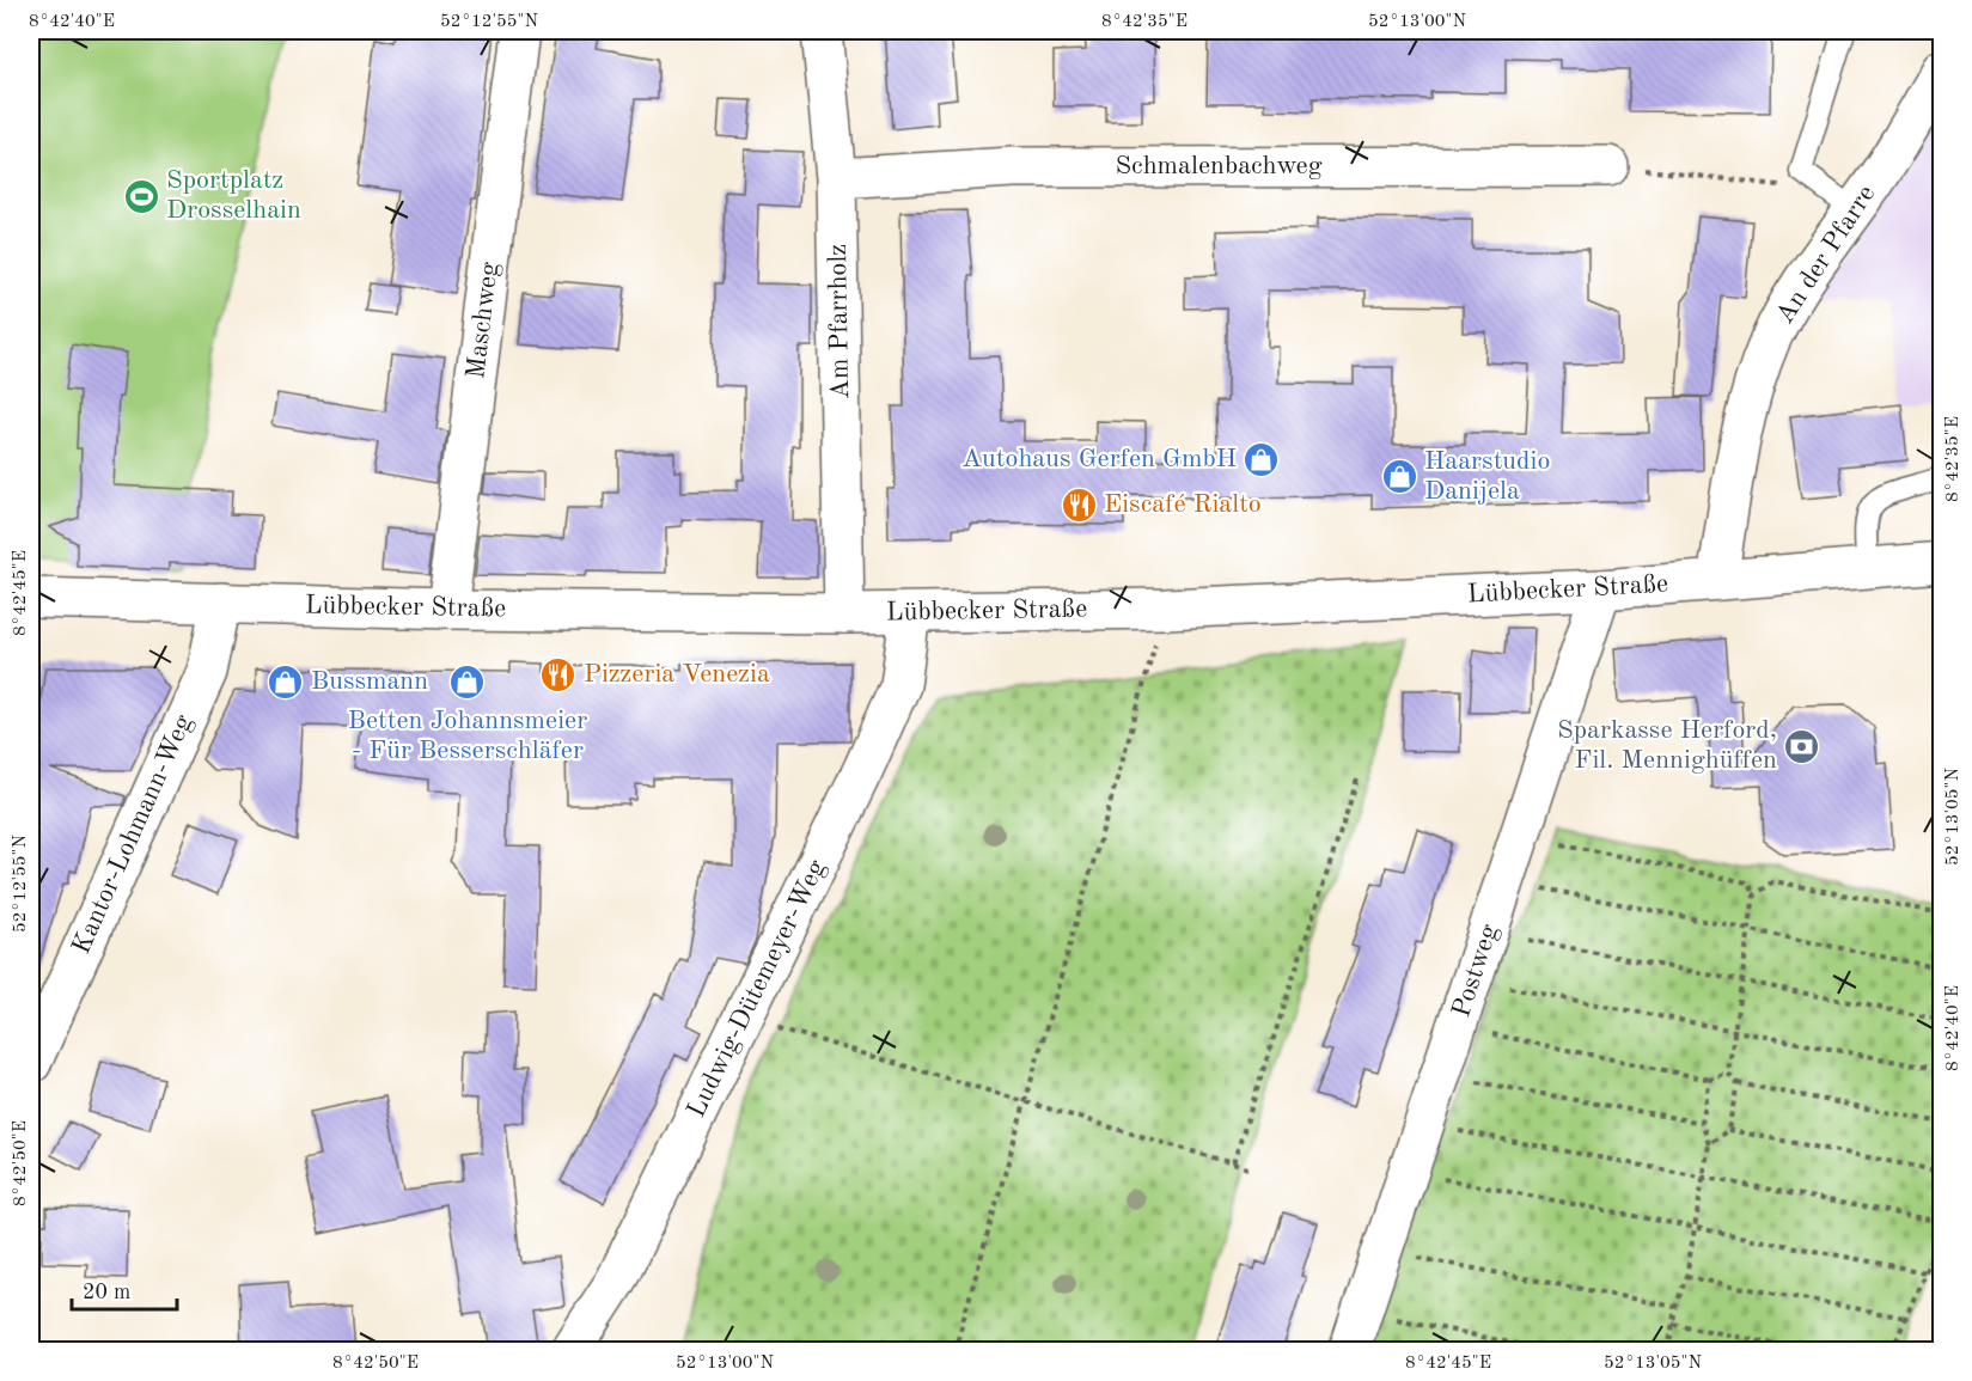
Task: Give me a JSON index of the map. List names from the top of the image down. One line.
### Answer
{"streets":{"street":["Schmalenbachweg","An der Pfarre","Maschweg","Am Pfarrholz","Lübbecker Straße","Kantor-Lohmann-Weg","Postweg","Ludwig-Dütemeyer-Weg"]},"crossings":[["Schmalenbachweg","Am Pfarrholz"],["An der Pfarre","Lübbecker Straße"],["Maschweg","Lübbecker Straße"],["Am Pfarrholz","Lübbecker Straße"],["Lübbecker Straße","Kantor-Lohmann-Weg"],["Lübbecker Straße","Postweg"],["Lübbecker Straße","Ludwig-Dütemeyer-Weg"]],"places":{"sports":["Sportplatz Drosselhain"],"shop":["Autohaus Gerfen GmbH","Haarstudio Danijela","Bussmann","Betten Johannsmeier - Für Besserschläfer"],"restaurant":["Eiscafé Rialto","Pizzeria Venezia"],"bank":["Sparkasse Herford, Fil. Mennighüffen"]},"scale_bar":"20 m","coordinates":["8°42'40\"E","52°12'55\"N","8°42'35\"E","52°13'00\"N","8°42'45\"E","52°13'05\"N","8°42'50\"E"]}
